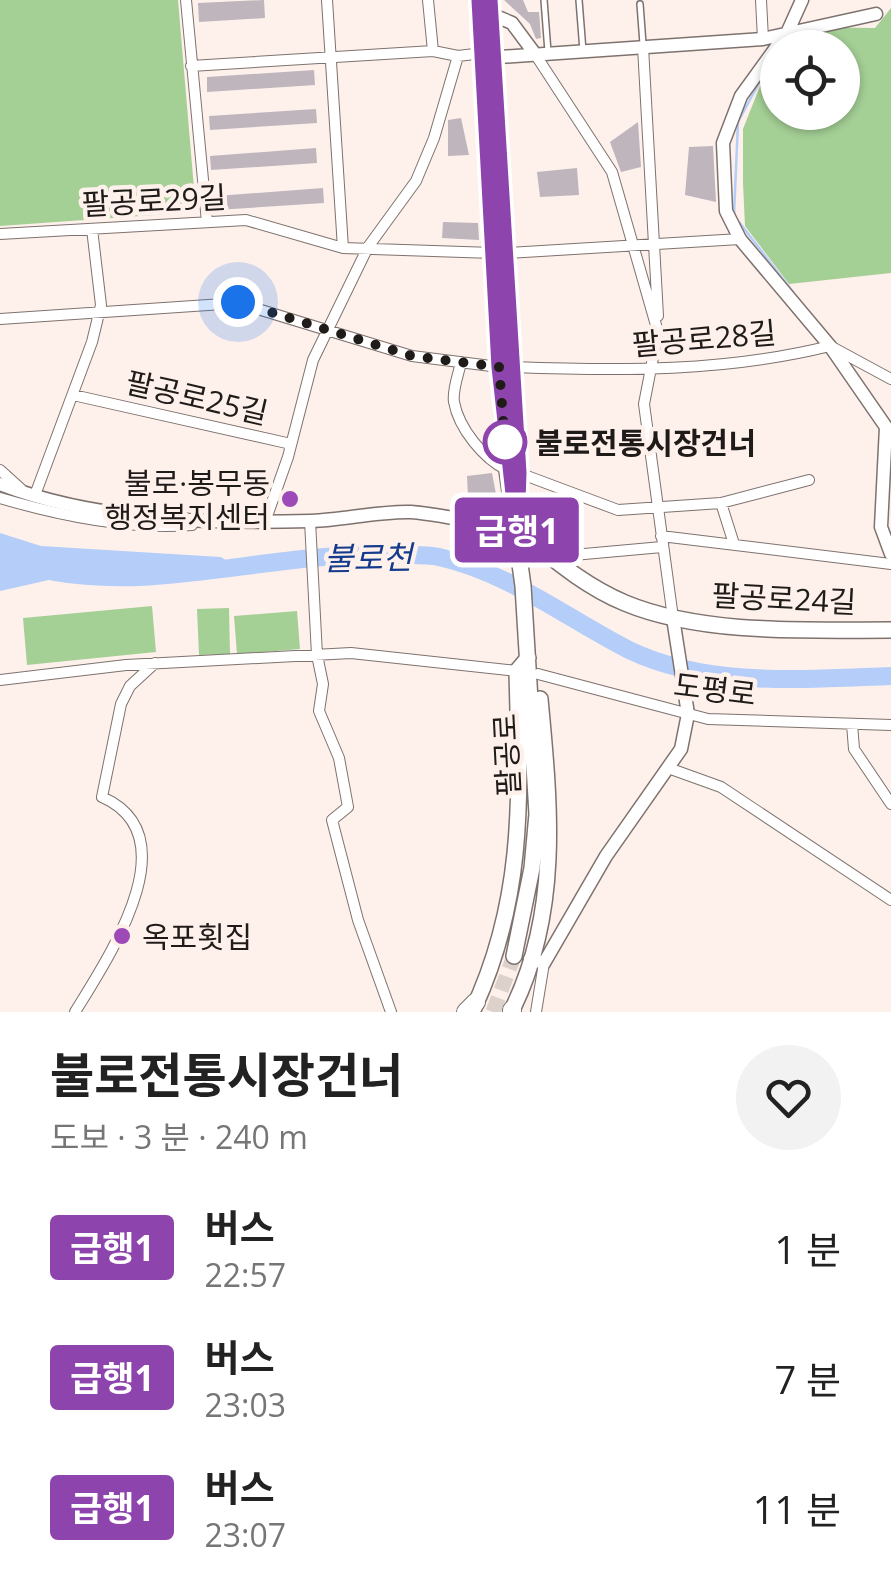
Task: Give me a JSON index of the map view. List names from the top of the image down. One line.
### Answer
{"streets":{"main road":["팔공로24길","팔공로"],"street":["팔공로29길","팔공로28길","팔공로25길","도평로"]},"crossings":[["팔공로28길","팔공로24길"],["팔공로24길","팔공로"]],"water":["불로천"],"places":["불로전통시장건너","불로·봉무동 행정복지센터","옥포횟집"],"lines":["bus line 급행1"],"page":{"on_map":"급행1","heading":["불로전통시장건너","도보 · 3 분 · 240 m"],"list":[{"mark":"급행1","name":"버스","note":"22:57","value":"1 분"},{"mark":"급행1","name":"버스","note":"23:03","value":"7 분"},{"mark":"급행1","name":"버스","note":"23:07","value":"11 분"}]}}
